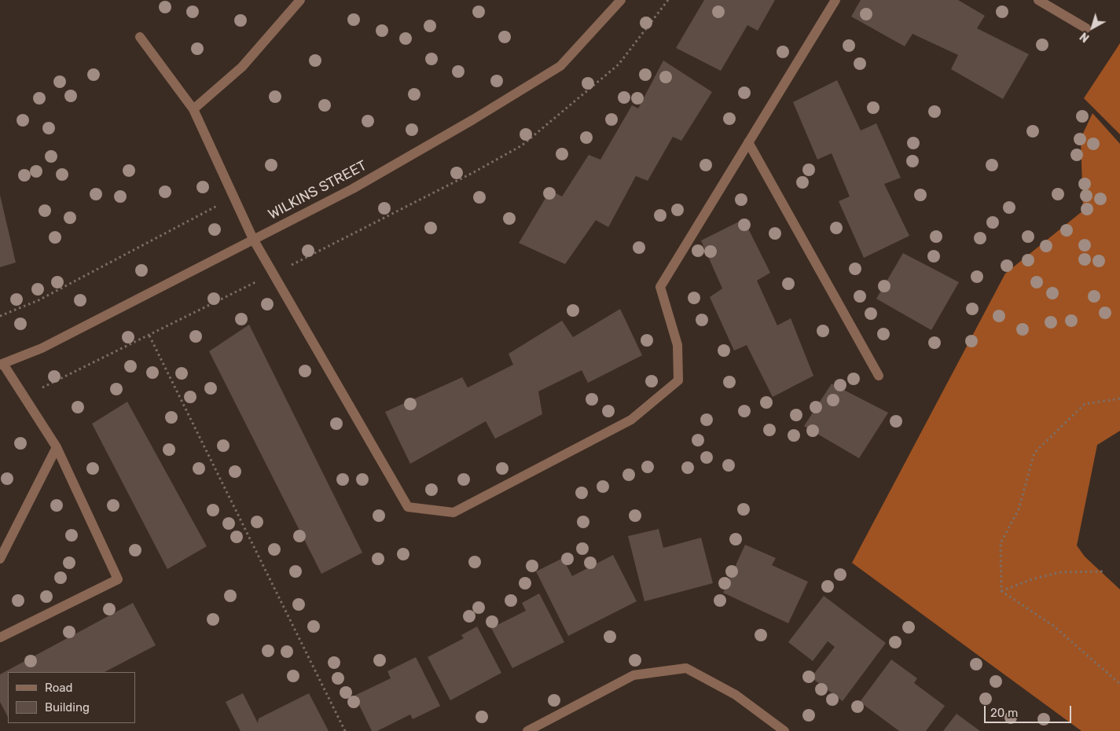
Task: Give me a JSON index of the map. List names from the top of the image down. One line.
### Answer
{"streets":{"street":["WILKINS STREET"]},"legend":["Road","Building"],"scale_bar":"20 m","north":"bottom left"}
